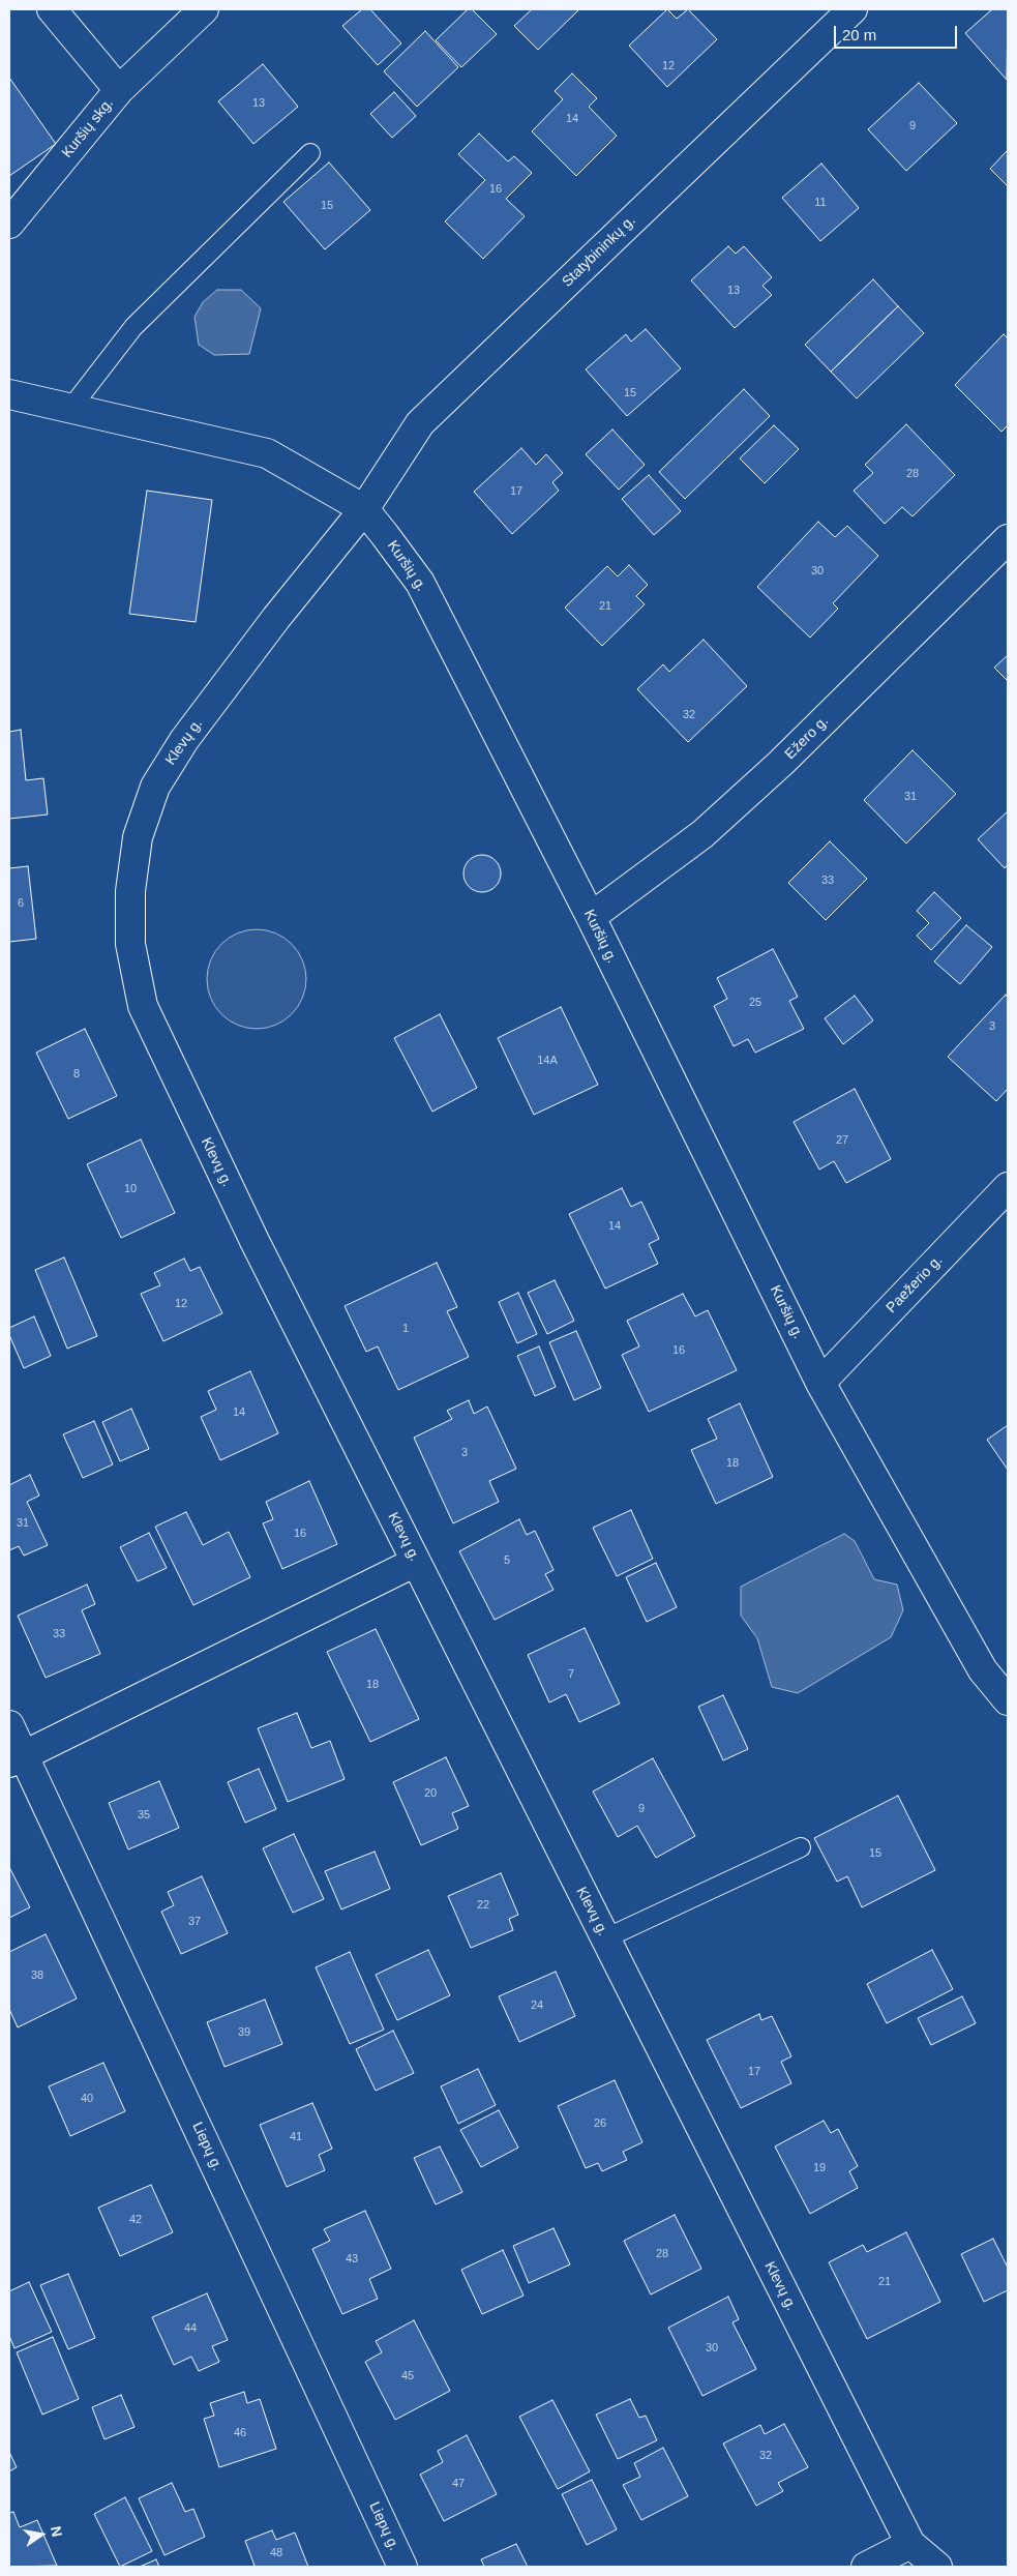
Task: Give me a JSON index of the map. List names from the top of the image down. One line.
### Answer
{"streets":{"street":["Kuršių skg.","Statybininkų g.","Kuršių g.","Ežero g.","Klevų g.","Paežerio g.","Liepų g."]},"crossings":[["Statybininkų g.","Kuršių g."],["Statybininkų g.","Klevų g."],["Kuršių g.","Ežero g."],["Kuršių g.","Klevų g."],["Kuršių g.","Paežerio g."]],"house_numbers":["12","13","14","9","16","11","15","13","15","28","17","30","21","32","31","33","6","25","3","14A","8","27","10","14","12","1","16","14","3","18","31","16","5","33","7","18","20","9","35","15","22","37","38","24","39","17","40","26","41","19","42","28","43","21","44","30","45","46","32","47","48"],"scale_bar":"20 m","north":"right"}
